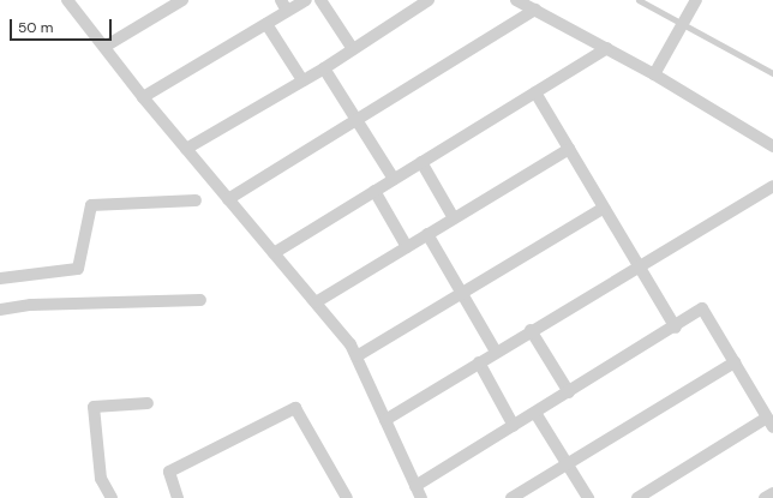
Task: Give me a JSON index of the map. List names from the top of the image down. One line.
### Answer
{"scale_bar":"50 m"}
